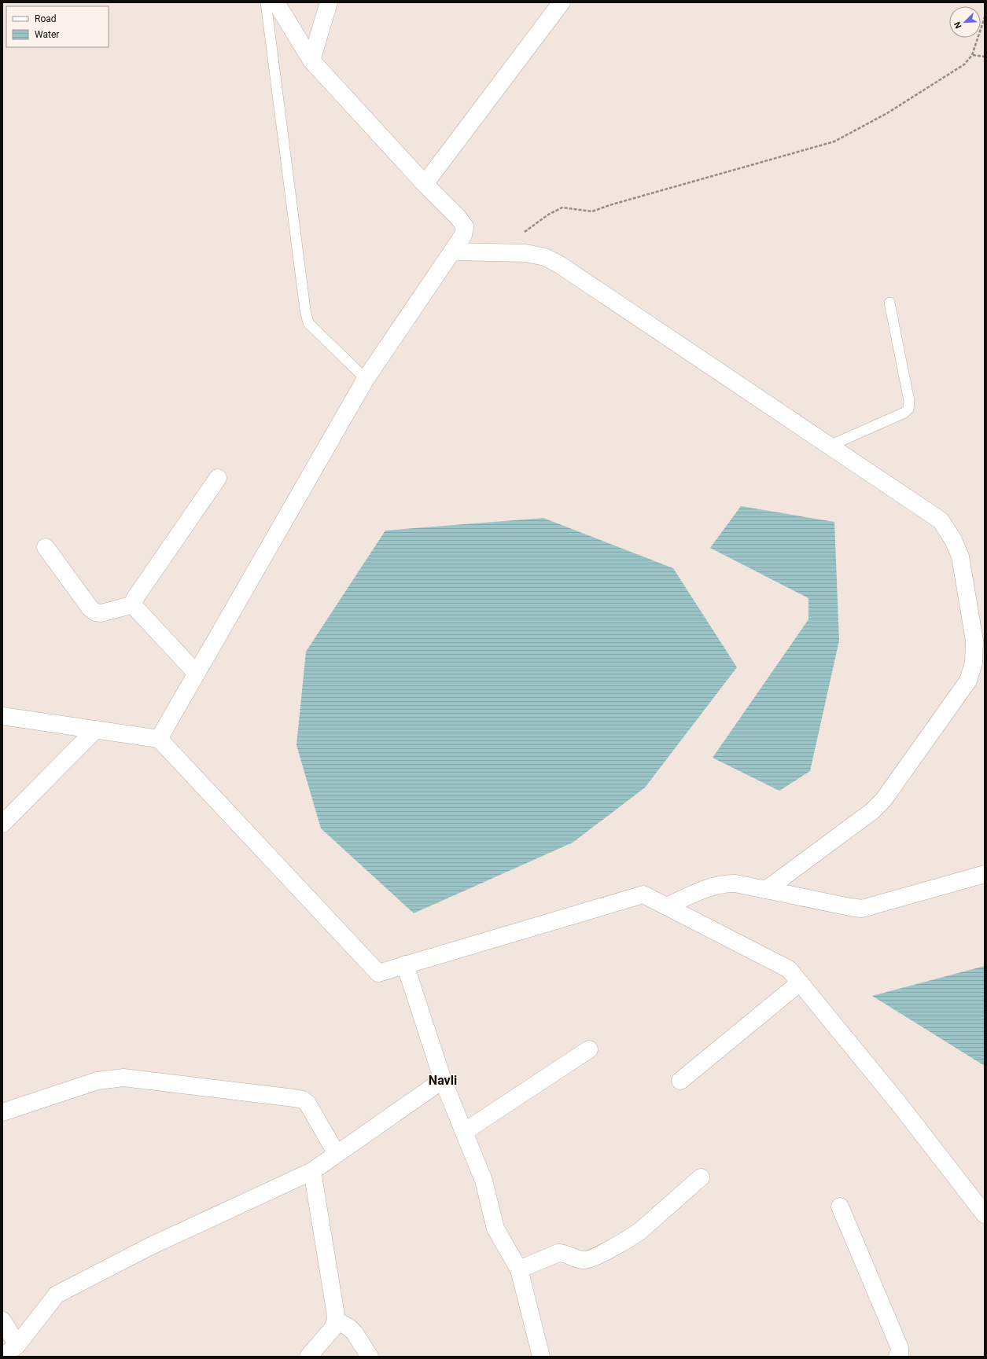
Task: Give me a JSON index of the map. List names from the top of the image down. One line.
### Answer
{"districts":["Navli"],"legend":["Road","Water"],"north":"bottom left"}
